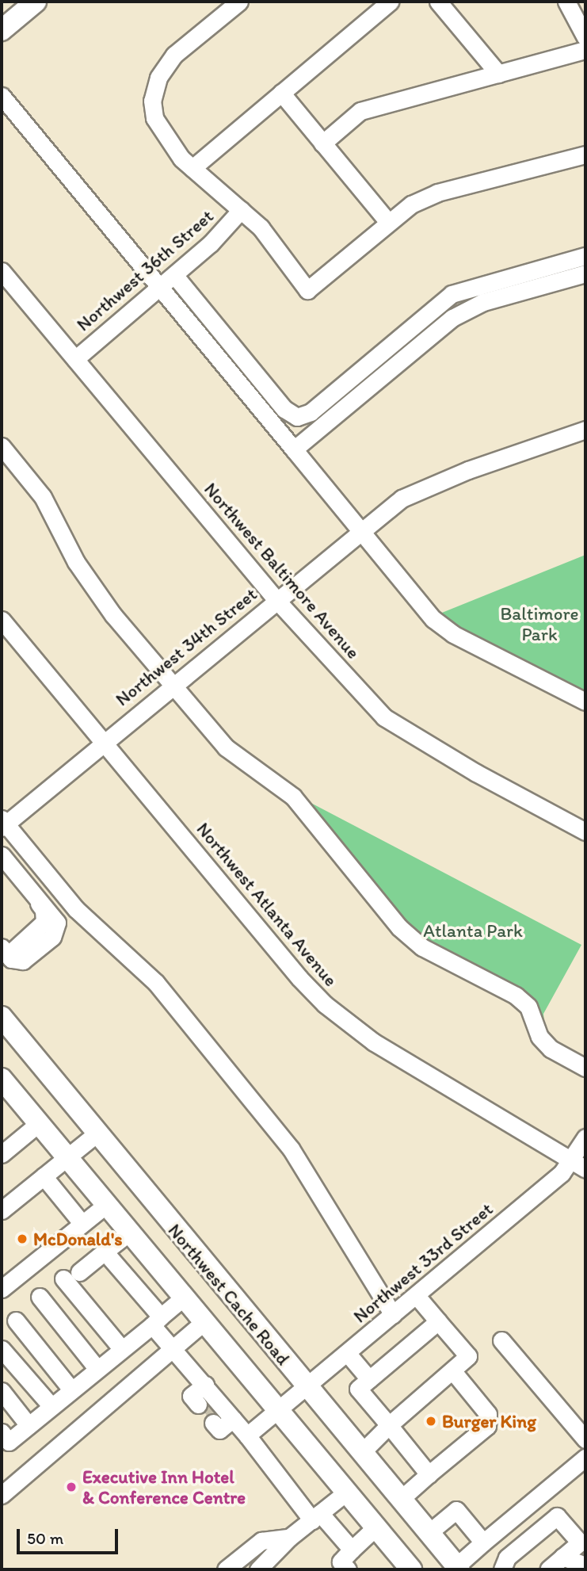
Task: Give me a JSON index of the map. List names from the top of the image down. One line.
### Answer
{"streets":{"main road":["Northwest Cache Road"],"street":["Northwest 36th Street","Northwest Baltimore Avenue","Northwest 34th Street","Northwest Atlanta Avenue","Northwest 33rd Street"]},"crossings":[["Northwest 36th Street","Northwest Baltimore Avenue"],["Northwest Baltimore Avenue","Northwest 34th Street"],["Northwest 34th Street","Northwest Atlanta Avenue"],["Northwest Atlanta Avenue","Northwest 33rd Street"],["Northwest 33rd Street","Northwest Cache Road"]],"parks":["Baltimore Park","Atlanta Park"],"places":["McDonald's","Burger King","Executive Inn Hotel & Conference Centre"],"scale_bar":"50 m"}
